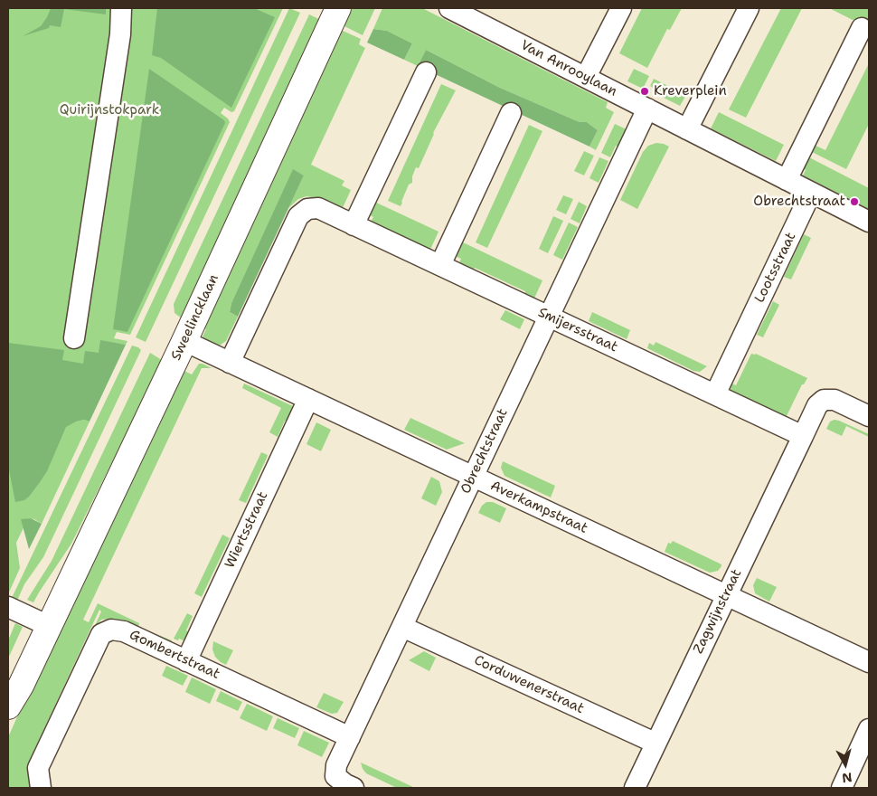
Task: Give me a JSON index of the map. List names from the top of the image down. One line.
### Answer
{"streets":{"street":["Van Anrooylaan","Lootsstraat","Sweelincklaan","Smijersstraat","Obrechtstraat","Averkampstraat","Wiertsstraat","Zagwijnstraat","Gombertstraat","Corduwenerstraat"]},"crossings":[["Van Anrooylaan","Lootsstraat"],["Van Anrooylaan","Obrechtstraat"],["Lootsstraat","Smijersstraat"],["Sweelincklaan","Averkampstraat"],["Smijersstraat","Obrechtstraat"],["Smijersstraat","Averkampstraat"],["Smijersstraat","Zagwijnstraat"],["Obrechtstraat","Averkampstraat"],["Obrechtstraat","Gombertstraat"],["Obrechtstraat","Corduwenerstraat"],["Averkampstraat","Wiertsstraat"],["Averkampstraat","Zagwijnstraat"],["Wiertsstraat","Gombertstraat"],["Zagwijnstraat","Corduwenerstraat"]],"parks":["Quirijnstokpark"],"places":["Kreverplein","Obrechtstraat"],"north":"bottom"}
